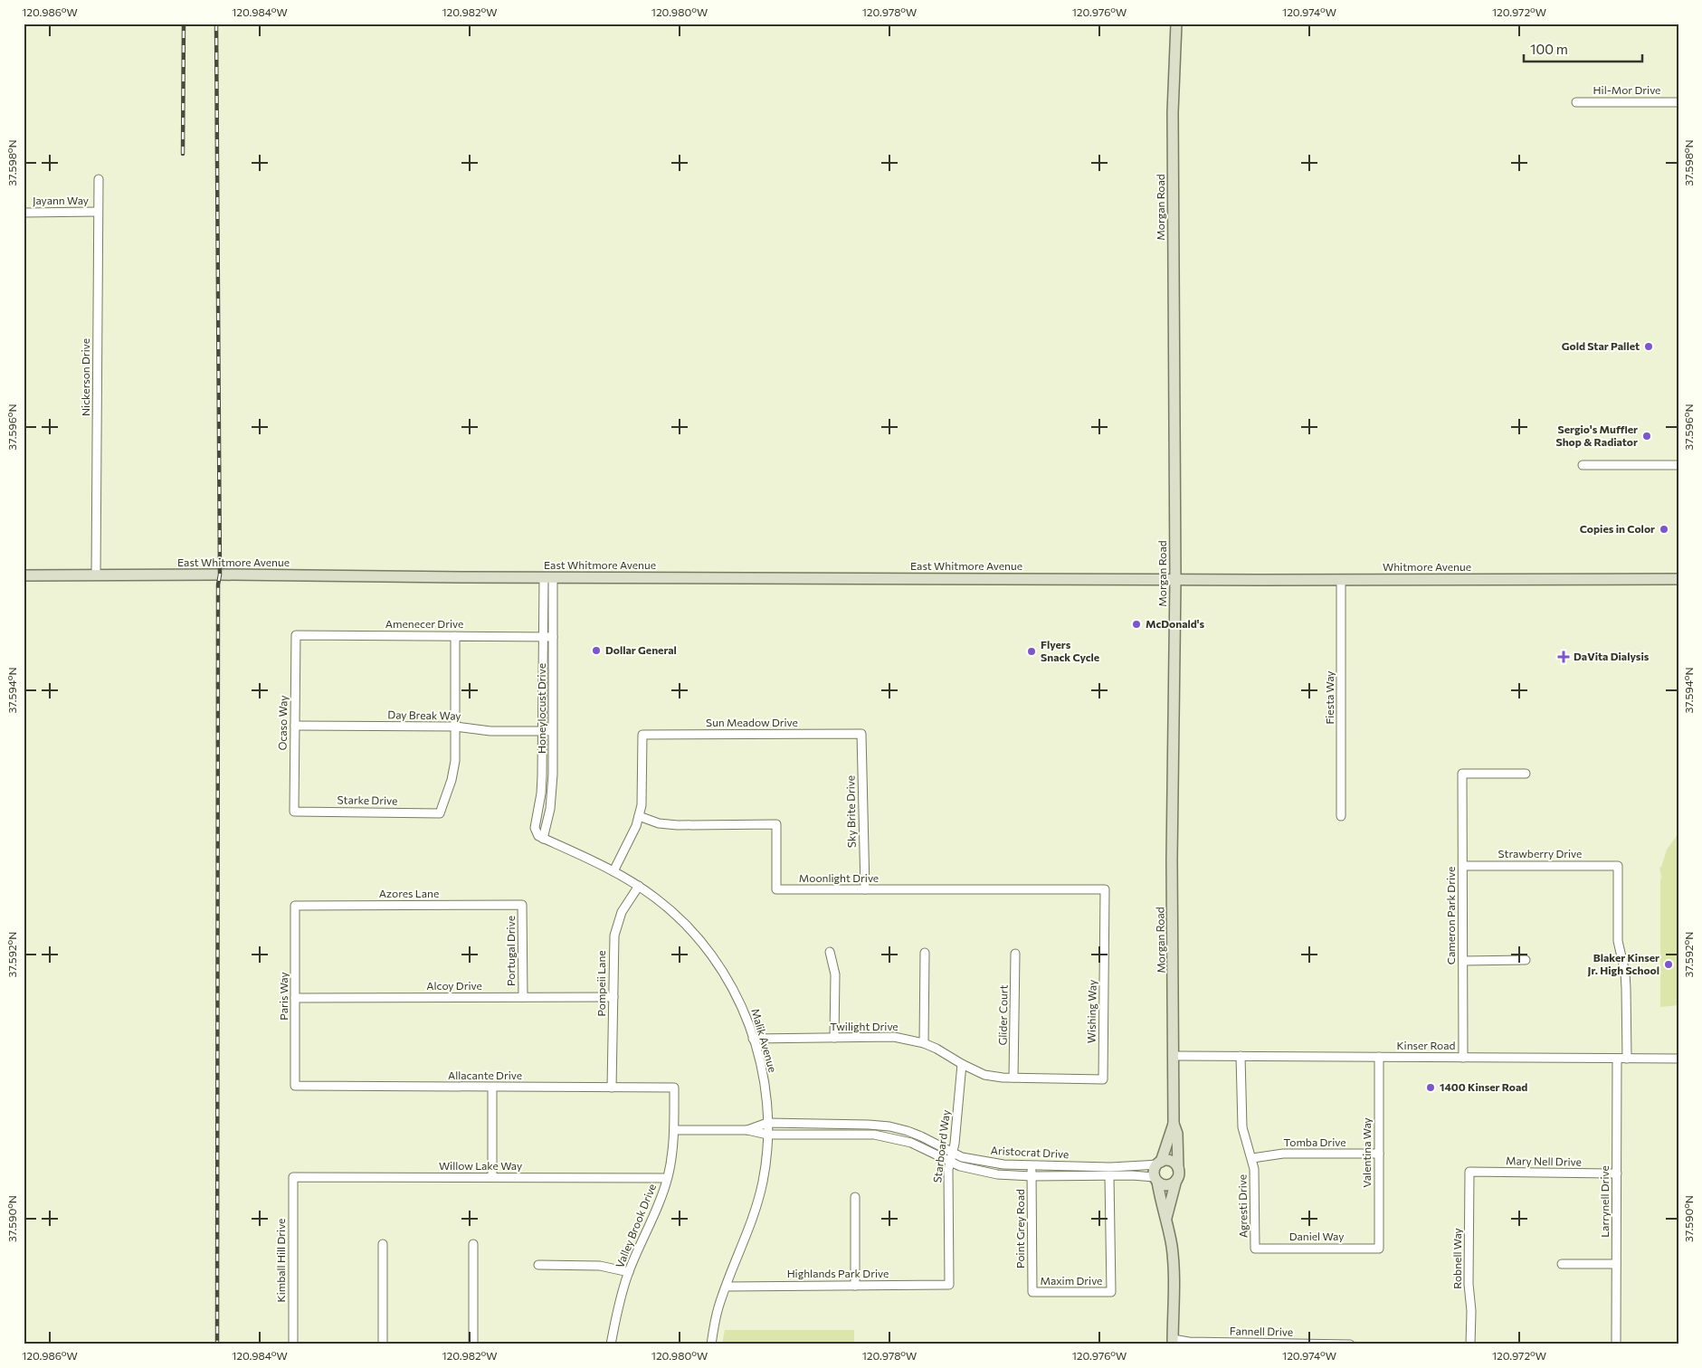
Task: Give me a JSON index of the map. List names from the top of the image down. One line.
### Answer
{"streets":{"main road":["Morgan Road","East Whitmore Avenue","Whitmore Avenue"],"street":["Hil-Mor Drive","Jayann Way","Nickerson Drive","Amenecer Drive","Fiesta Way","Honeylocust Drive","Day Break Way","Ocaso Way","Sun Meadow Drive","Starke Drive","Sky Brite Drive","Strawberry Drive","Moonlight Drive","Azores Lane","Cameron Park Drive","Portugal Drive","Pompeii Lane","Alcoy Drive","Paris Way","Wishing Way","Glider Court","Twilight Drive","Malik Avenue","Kinser Road","Allacante Drive","Tomba Drive","Starboard Way","Aristocrat Drive","Valentina Way","Mary Nell Drive","Willow Lake Way","Larrynell Drive","Agresti Drive","Valley Brook Drive","Point Grey Road","Daniel Way","Robnell Way","Kimball Hill Drive","Highlands Park Drive","Maxim Drive","Fannell Drive"]},"crossings":[["Jayann Way","Nickerson Drive"],["Morgan Road","East Whitmore Avenue"],["Morgan Road","Whitmore Avenue"],["Morgan Road","Kinser Road"],["Morgan Road","Aristocrat Drive"],["Nickerson Drive","East Whitmore Avenue"],["East Whitmore Avenue","Whitmore Avenue"],["East Whitmore Avenue","Honeylocust Drive"],["Whitmore Avenue","Fiesta Way"],["Amenecer Drive","Honeylocust Drive"],["Amenecer Drive","Ocaso Way"],["Honeylocust Drive","Day Break Way"],["Honeylocust Drive","Malik Avenue"],["Day Break Way","Ocaso Way"],["Day Break Way","Starke Drive"],["Ocaso Way","Starke Drive"],["Sun Meadow Drive","Sky Brite Drive"],["Sun Meadow Drive","Moonlight Drive"],["Sky Brite Drive","Moonlight Drive"],["Strawberry Drive","Cameron Park Drive"],["Strawberry Drive","Kinser Road"],["Moonlight Drive","Wishing Way"],["Azores Lane","Portugal Drive"],["Azores Lane","Paris Way"],["Cameron Park Drive","Kinser Road"],["Portugal Drive","Alcoy Drive"],["Pompeii Lane","Alcoy Drive"],["Pompeii Lane","Malik Avenue"],["Pompeii Lane","Allacante Drive"],["Alcoy Drive","Paris Way"],["Paris Way","Allacante Drive"],["Wishing Way","Twilight Drive"],["Glider Court","Twilight Drive"],["Twilight Drive","Malik Avenue"],["Twilight Drive","Starboard Way"],["Malik Avenue","Aristocrat Drive"],["Malik Avenue","Highlands Park Drive"],["Kinser Road","Valentina Way"],["Kinser Road","Larrynell Drive"],["Kinser Road","Agresti Drive"],["Allacante Drive","Valley Brook Drive"],["Tomba Drive","Valentina Way"],["Tomba Drive","Agresti Drive"],["Starboard Way","Aristocrat Drive"],["Starboard Way","Highlands Park Drive"],["Aristocrat Drive","Valley Brook Drive"],["Aristocrat Drive","Point Grey Road"],["Aristocrat Drive","Maxim Drive"],["Valentina Way","Daniel Way"],["Mary Nell Drive","Larrynell Drive"],["Mary Nell Drive","Robnell Way"],["Willow Lake Way","Valley Brook Drive"],["Willow Lake Way","Kimball Hill Drive"],["Agresti Drive","Daniel Way"],["Point Grey Road","Maxim Drive"]],"places":{"other":["Gold Star Pallet","Sergio's Muffler Shop & Radiator","Copies in Color","McDonald's","Dollar General","Flyers Snack Cycle","Blaker Kinser Jr. High School","1400 Kinser Road"],"health":["DaVita Dialysis"]},"scale_bar":"100 m","coordinates":["120.986°W","120.984°W","120.982°W","120.980°W","120.978°W","120.976°W","120.974°W","120.972°W","37.598°N","37.596°N","37.594°N","37.592°N","37.590°N"]}
